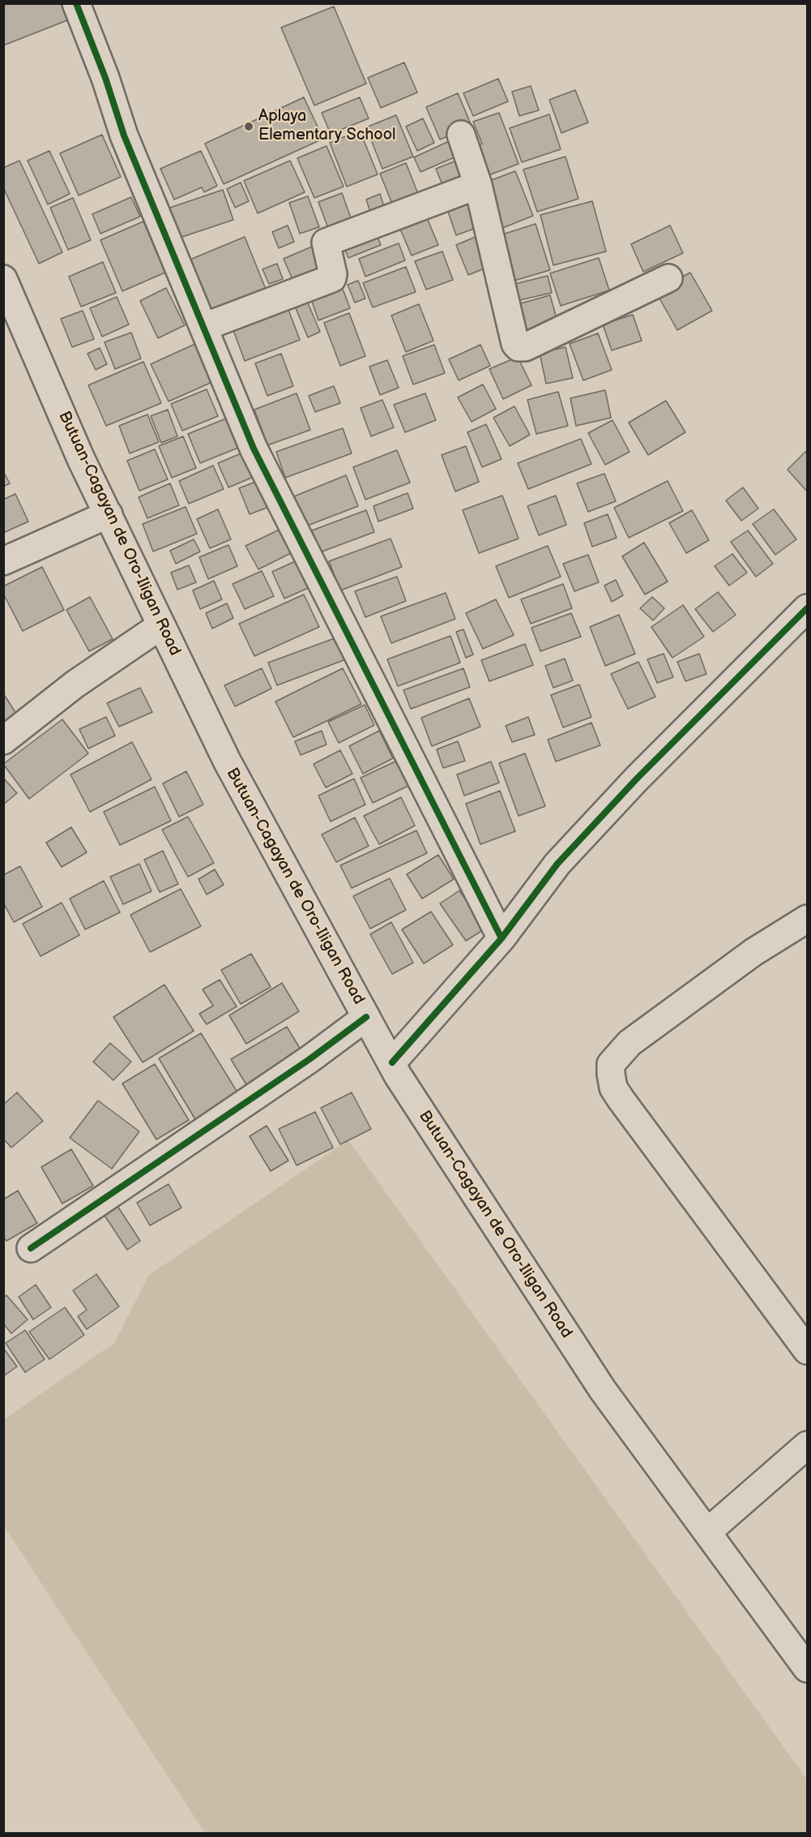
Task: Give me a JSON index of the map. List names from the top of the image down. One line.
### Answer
{"streets":{"main road":["Butuan-Cagayan de Oro-Iligan Road"]},"places":["Aplaya Elementary School"]}
